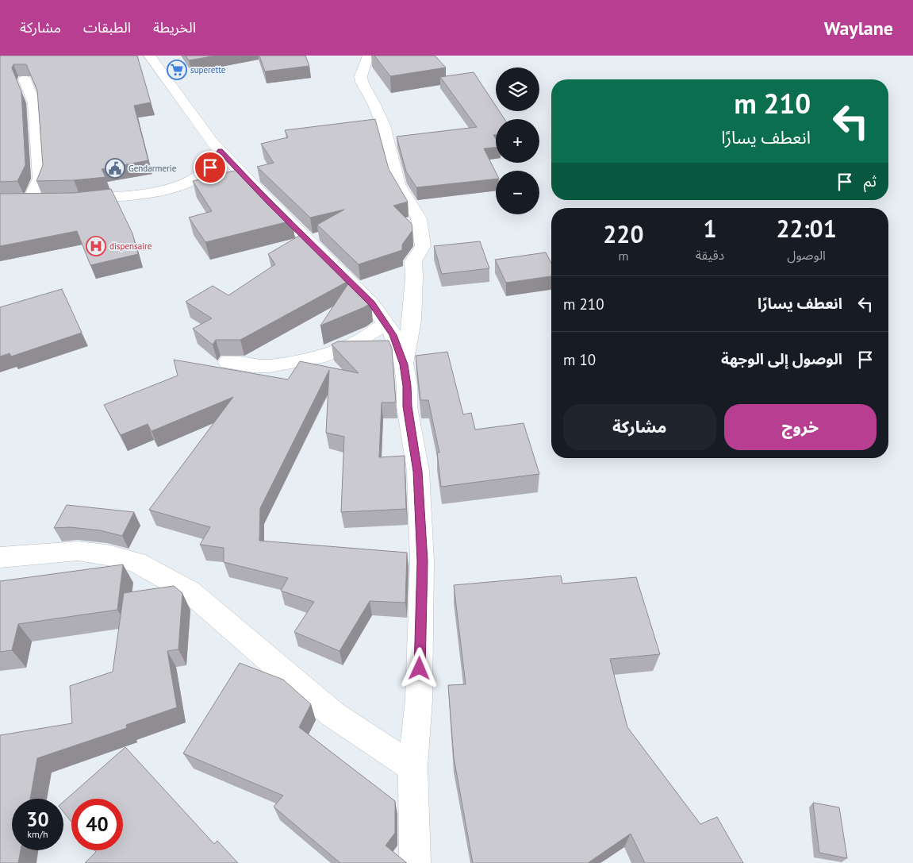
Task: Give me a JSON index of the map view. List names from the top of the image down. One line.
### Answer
{"places":{"supermarket":["superette"],"public building":["Gendarmerie"],"hospital":["dispensaire"]},"page":{"header":"Waylane","nav":["الخريطة","الطبقات","مشاركة"],"map_buttons":["+","−"],"turn":["210 m","انعطف يسارًا"],"then":"ثم","eta":["22:01","الوصول","1","دقيقة","220","m"],"list":[{"name":"انعطف يسارًا","value":"210 m"},{"name":"الوصول إلى الوجهة","value":"10 m"}],"buttons":["خروج","مشاركة"],"speed":"30 km/h","limit":"40"}}
